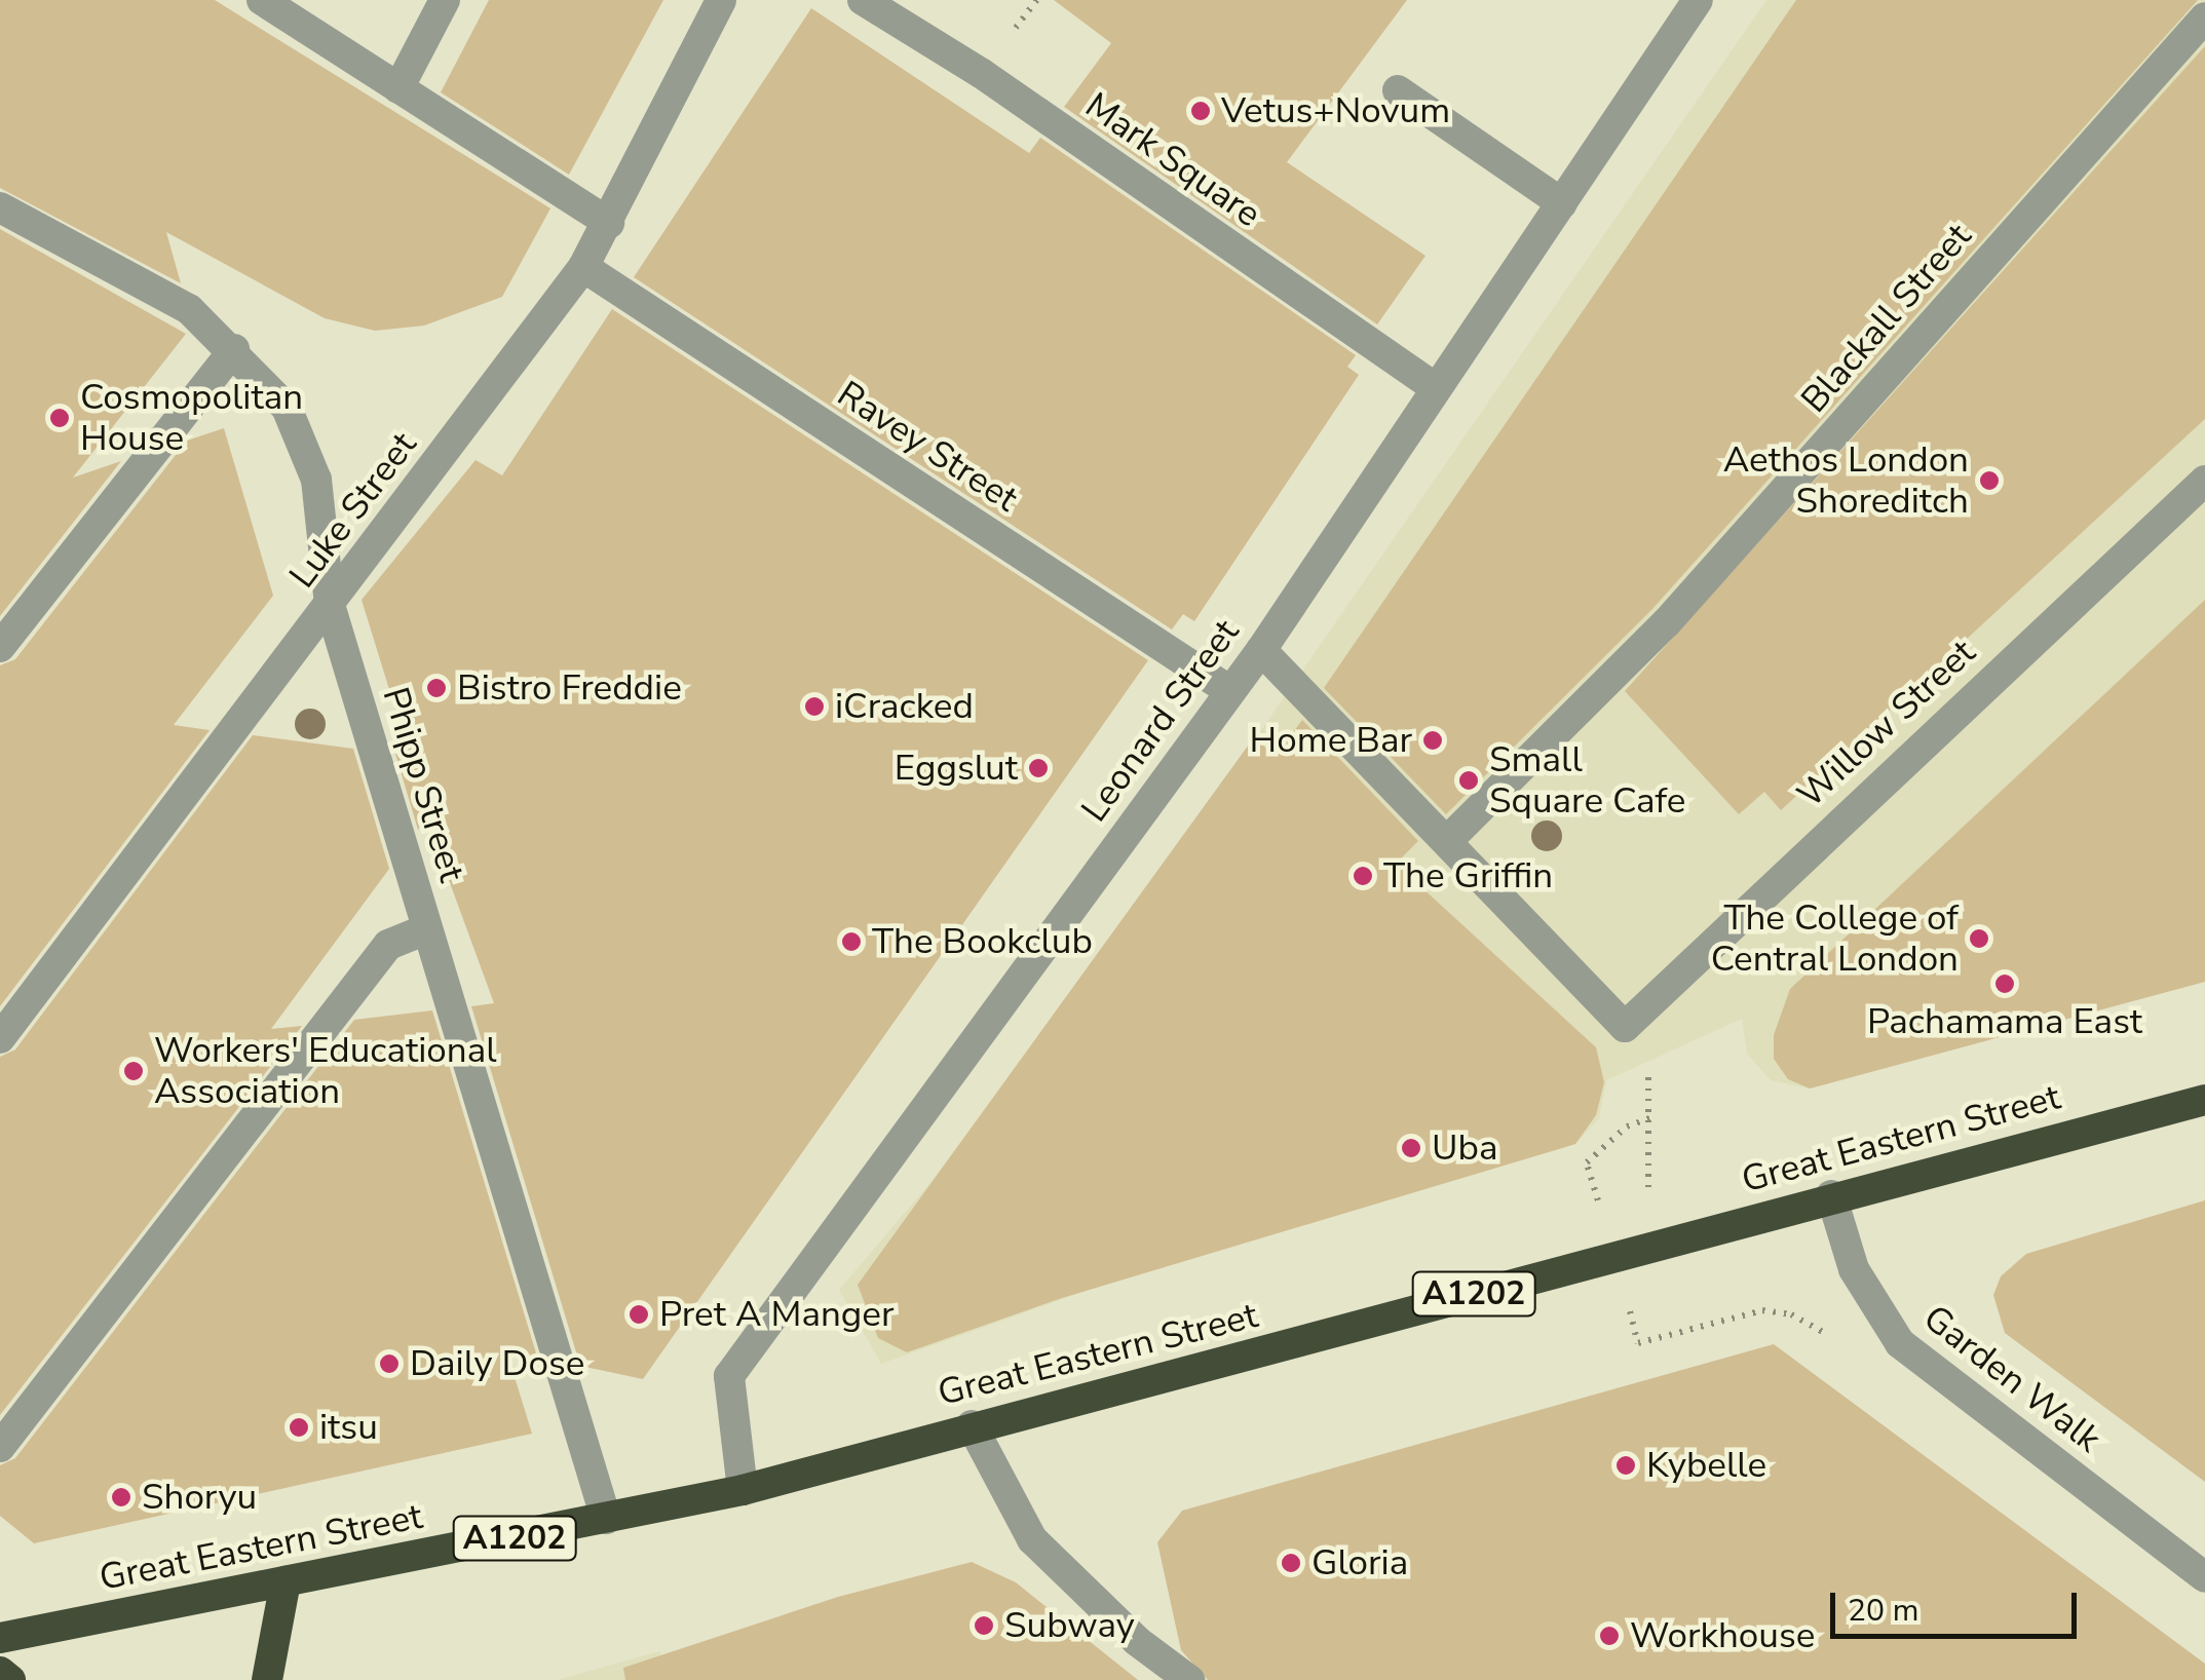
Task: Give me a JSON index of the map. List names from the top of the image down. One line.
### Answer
{"streets":{"highway":["Great Eastern Street","A1202"],"street":["Mark Square","Blackall Street","Ravey Street","Luke Street","Leonard Street","Willow Street","Phipp Street","Garden Walk"]},"crossings":[["Mark Square","Leonard Street"],["Blackall Street","Willow Street"],["Ravey Street","Luke Street"],["Ravey Street","Leonard Street"],["Luke Street","Phipp Street"],["Leonard Street","Great Eastern Street"],["Phipp Street","Great Eastern Street"],["Great Eastern Street","Garden Walk"]],"places":["Vetus+Novum","Cosmopolitan House","Aethos London Shoreditch","Bistro Freddie","iCracked","Home Bar","Eggslut","Small Square Cafe","The Griffin","The College of Central London","The Bookclub","Pachamama East","Workers' Educational Association","Uba","Pret A Manger","Daily Dose","itsu","Kybelle","Shoryu","Gloria","Subway","Workhouse"],"scale_bar":"20 m"}
